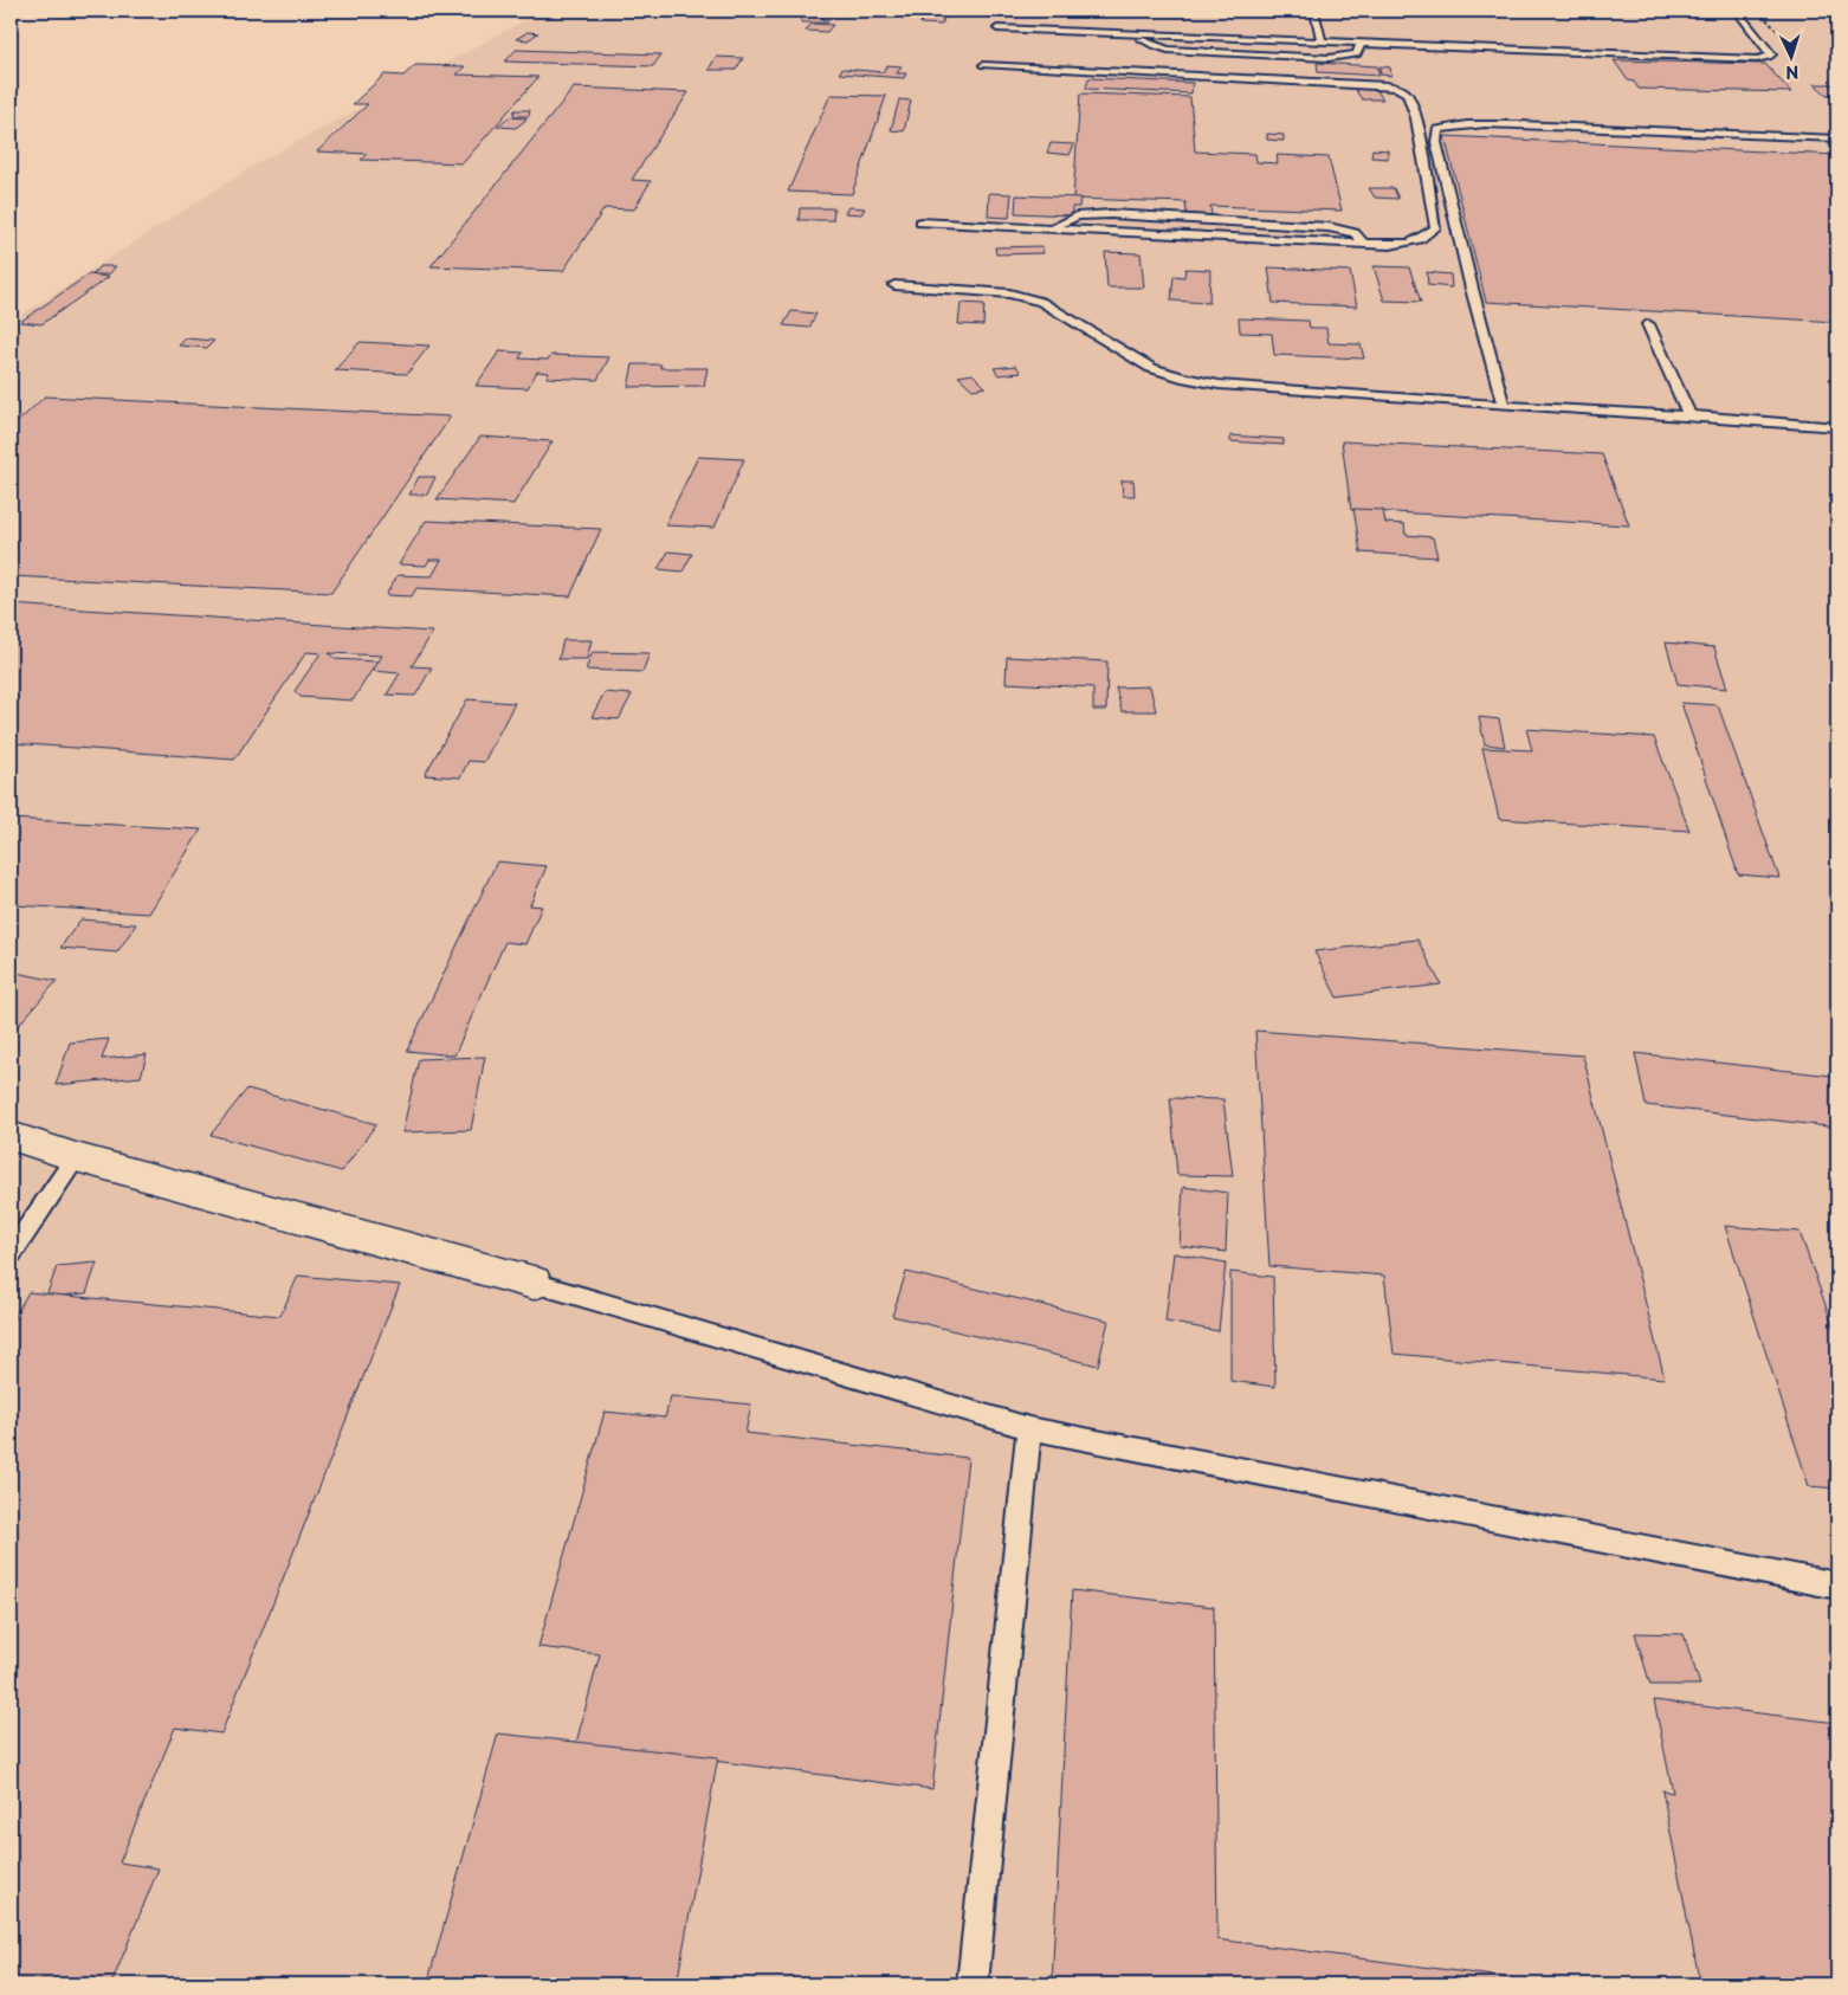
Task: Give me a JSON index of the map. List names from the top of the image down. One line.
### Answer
{"north":"bottom"}
